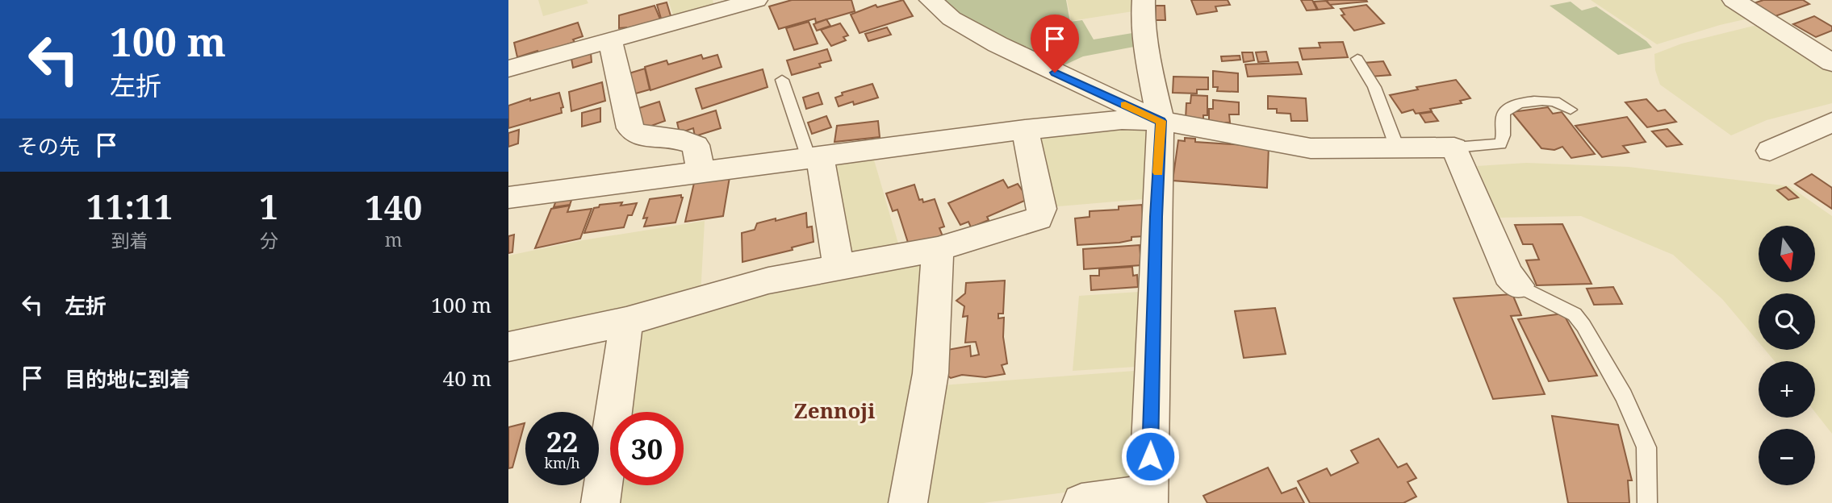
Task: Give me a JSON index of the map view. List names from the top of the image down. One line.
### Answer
{"districts":["Zennoji"],"north":"bottom","page":{"turn":["100 m","左折"],"then":"その先","eta":["11:11","到着","1","分","140","m"],"map_buttons":["+","−"],"list":[{"name":"左折","value":"100 m"},{"name":"目的地に到着","value":"40 m"}],"speed":"22 km/h","limit":"30"}}
